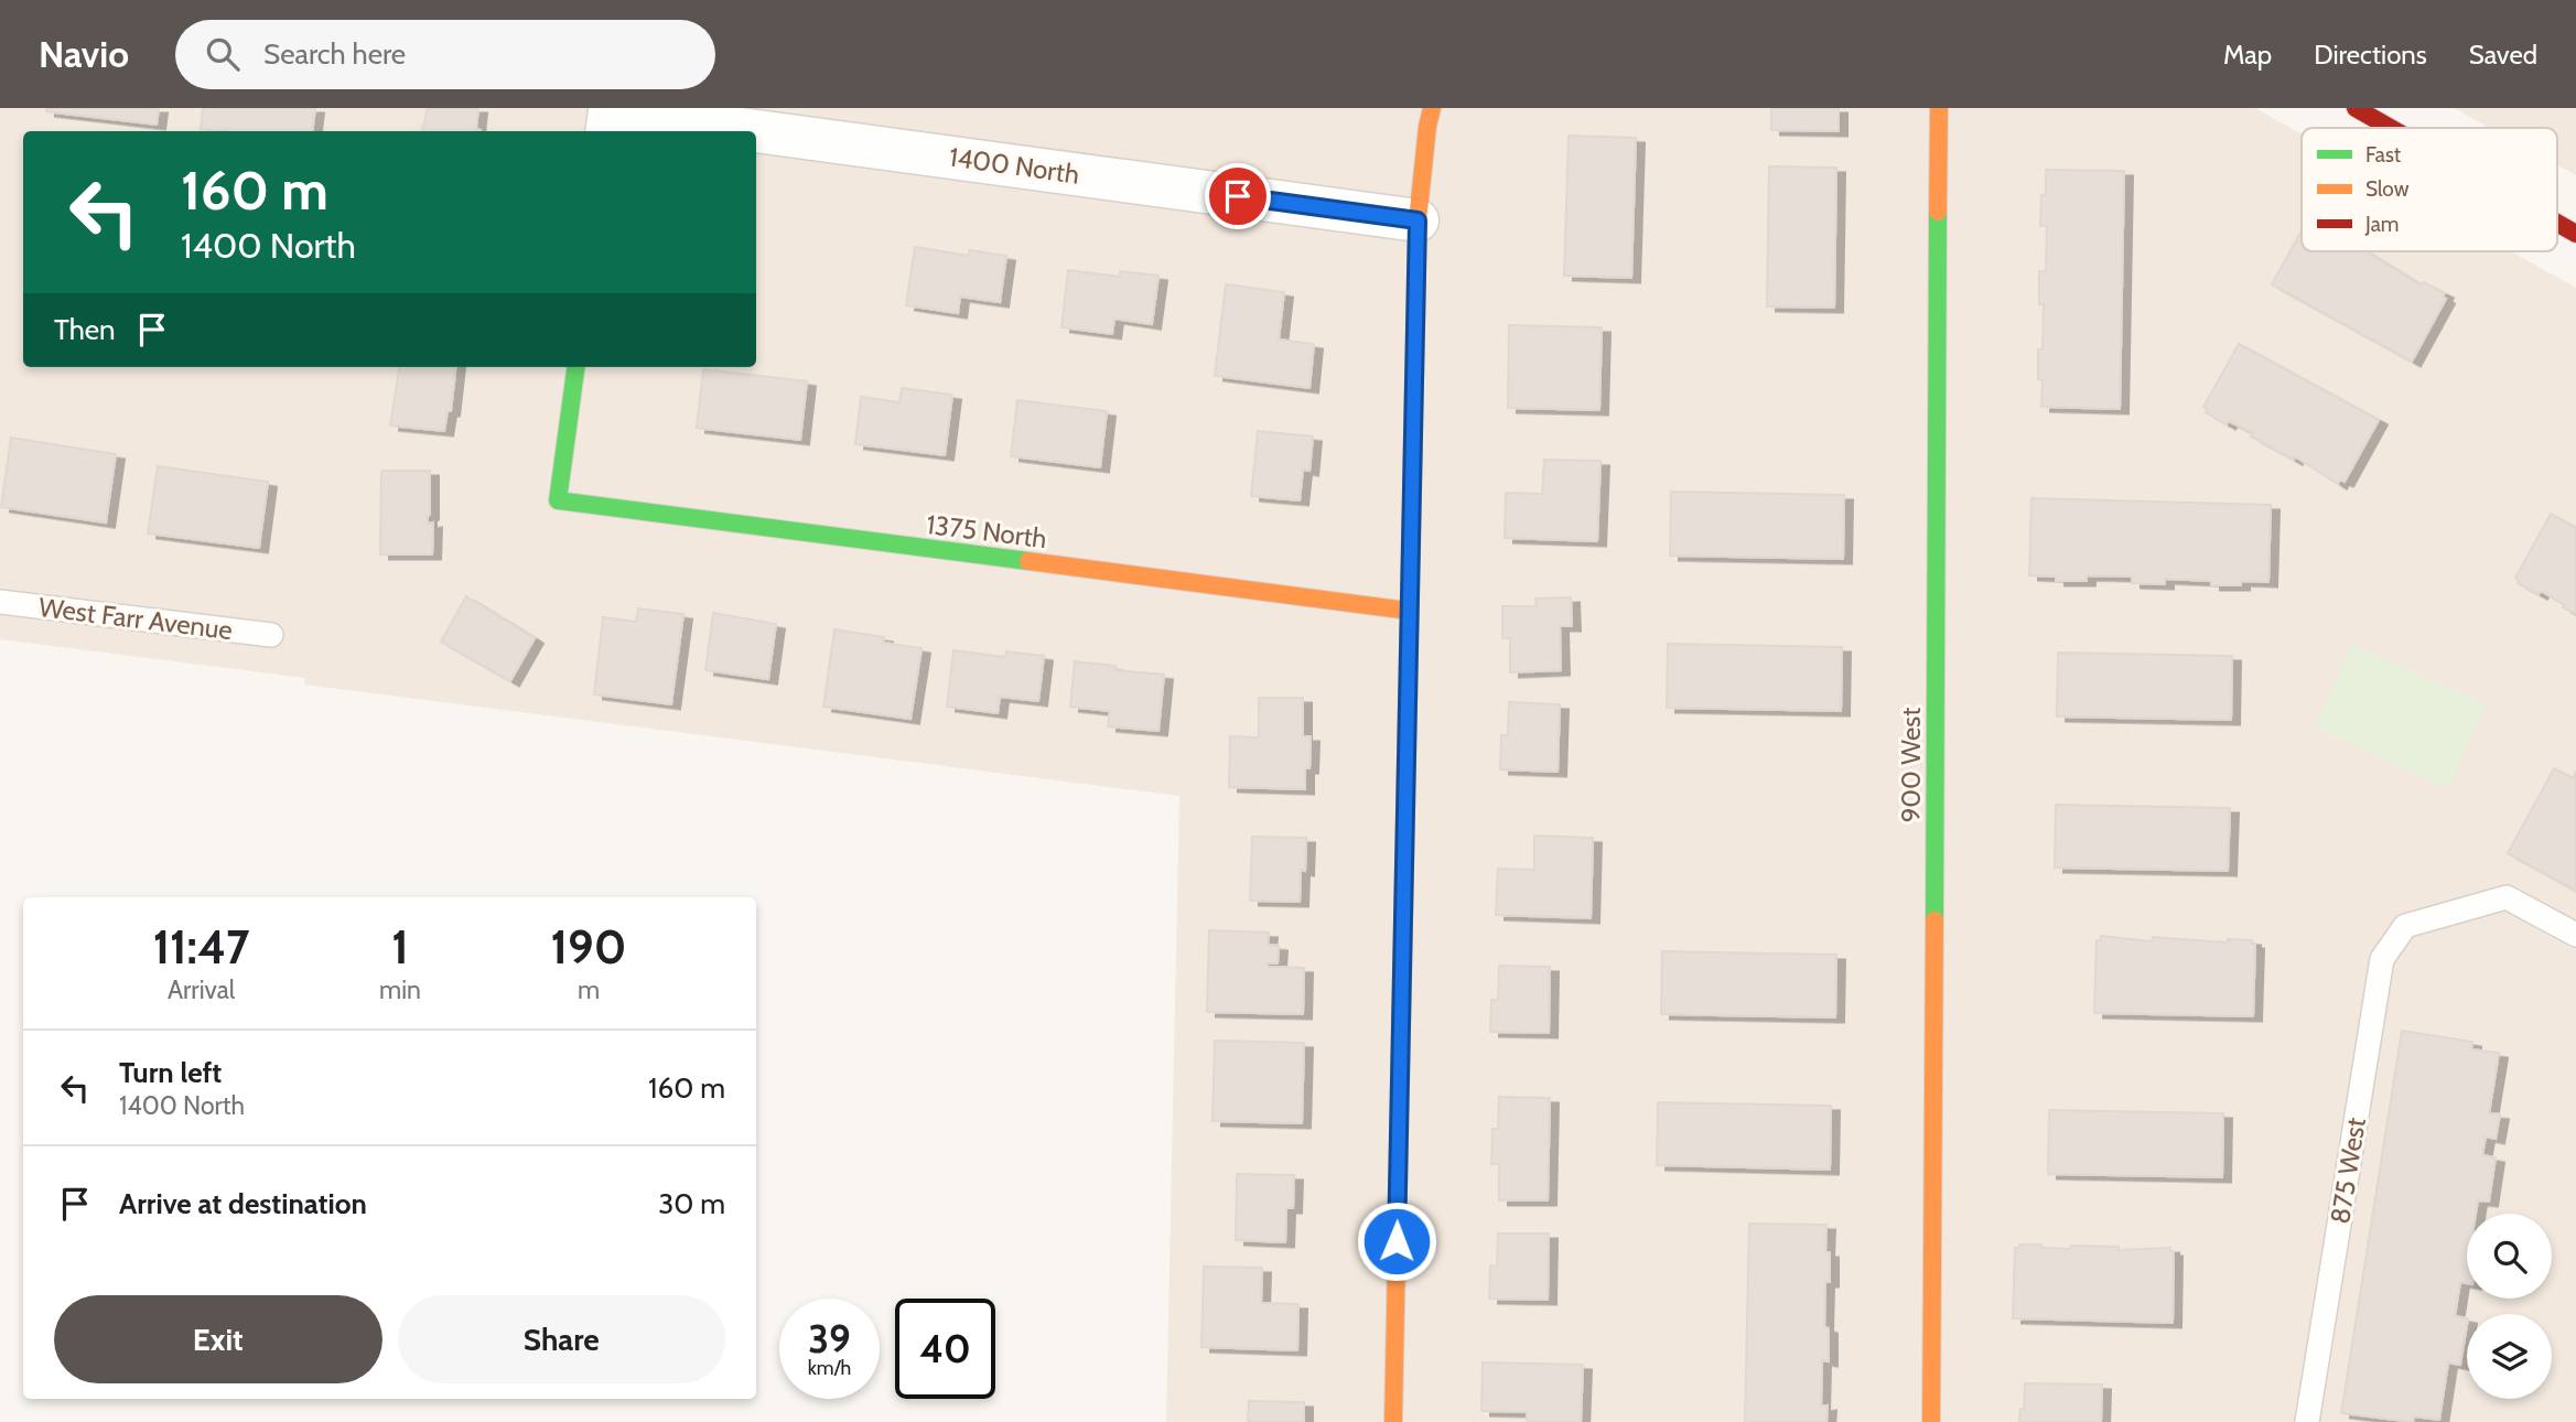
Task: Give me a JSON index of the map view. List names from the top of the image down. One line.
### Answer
{"streets":{"street":["1400 North","1375 North","900 West"],"lane":["West Farr Avenue","875 West"]},"legend":["Fast","Slow","Jam"],"page":{"header":"Navio","search":"Search here","nav":["Map","Directions","Saved"],"turn":["160 m","1400 North"],"then":"Then","eta":["11:47","Arrival","1","min","190","m"],"list":[{"name":"Turn left","note":"1400 North","value":"160 m"},{"name":"Arrive at destination","value":"30 m"}],"buttons":["Exit","Share"],"speed":"39 km/h","limit":"40"}}
